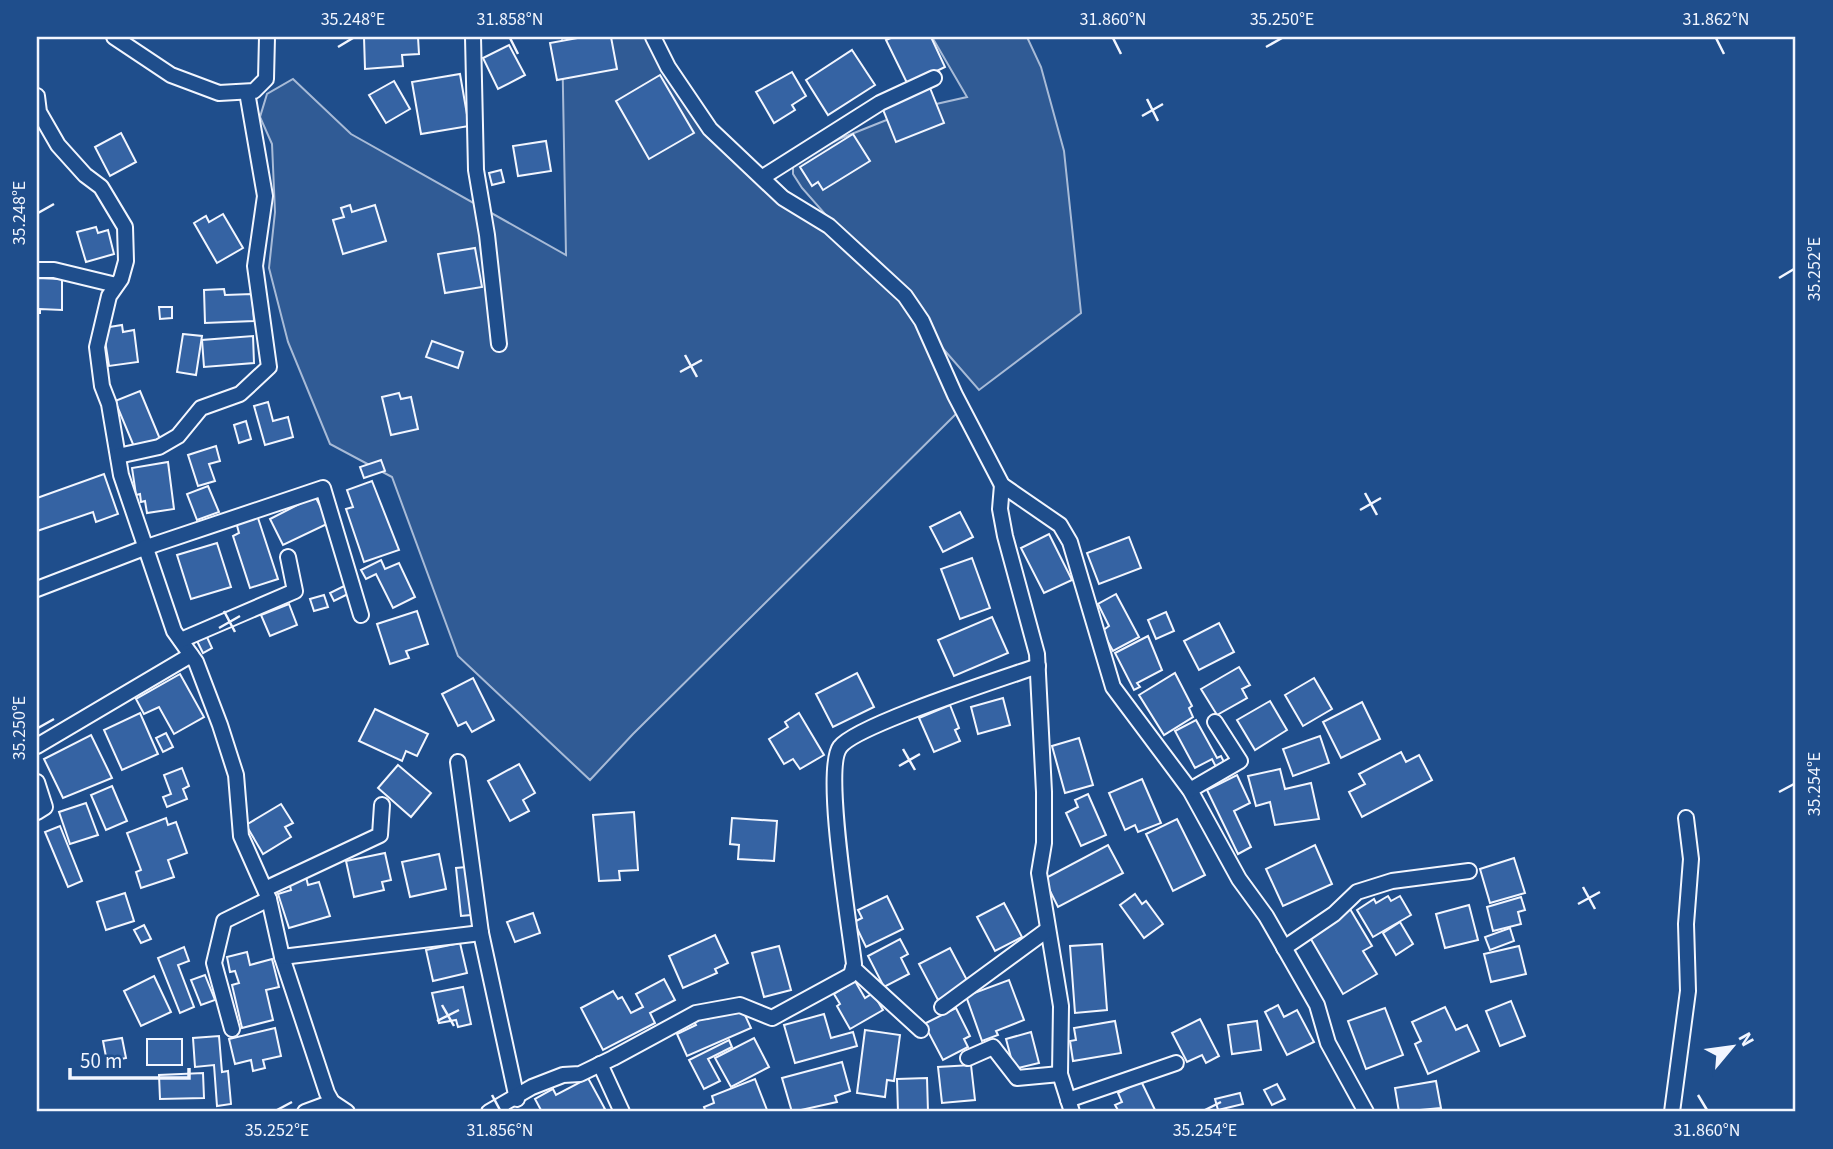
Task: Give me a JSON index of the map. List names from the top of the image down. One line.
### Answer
{"scale_bar":"50 m","north":"top right","coordinates":["35.248°E","31.858°N","31.860°N","35.250°E","31.862°N","35.252°E","35.254°E","31.856°N"]}
